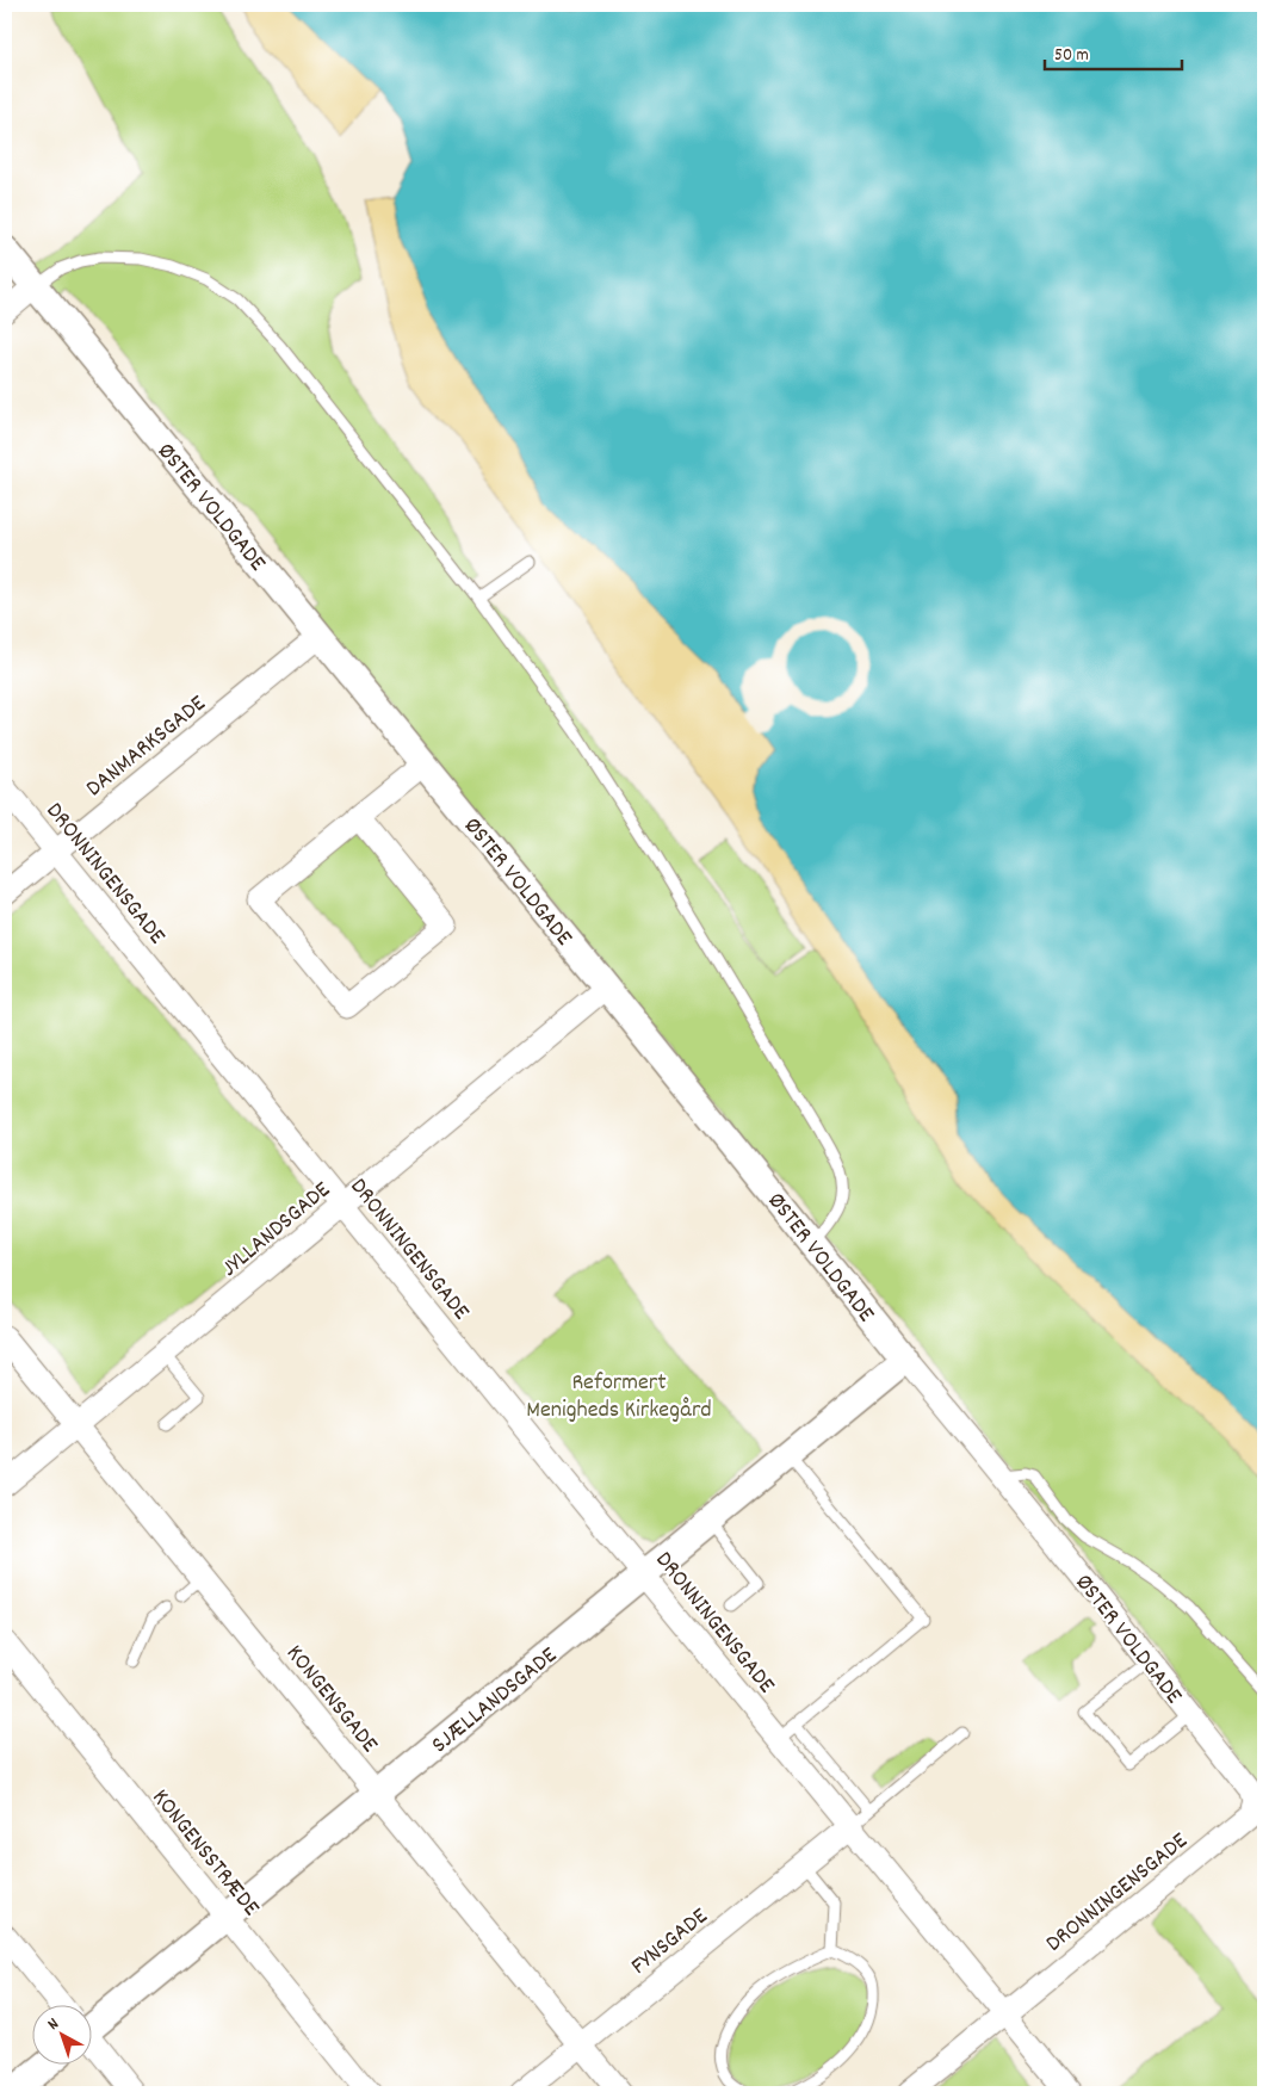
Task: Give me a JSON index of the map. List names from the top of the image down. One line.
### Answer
{"streets":{"street":["ØSTER VOLDGADE","DANMARKSGADE","DRONNINGENSGADE","JYLLANDSGADE","KONGENSGADE","SJÆLLANDSGADE","KONGENSSTRÆDE","FYNSGADE"]},"crossings":[["ØSTER VOLDGADE","DANMARKSGADE"],["ØSTER VOLDGADE","DRONNINGENSGADE"],["ØSTER VOLDGADE","JYLLANDSGADE"],["ØSTER VOLDGADE","SJÆLLANDSGADE"],["DANMARKSGADE","DRONNINGENSGADE"],["DRONNINGENSGADE","JYLLANDSGADE"],["DRONNINGENSGADE","SJÆLLANDSGADE"],["DRONNINGENSGADE","FYNSGADE"],["JYLLANDSGADE","KONGENSGADE"],["KONGENSGADE","SJÆLLANDSGADE"],["KONGENSGADE","FYNSGADE"],["SJÆLLANDSGADE","KONGENSSTRÆDE"]],"parks":["Reformert Menigheds Kirkegård"],"scale_bar":"50 m","north":"top left"}
